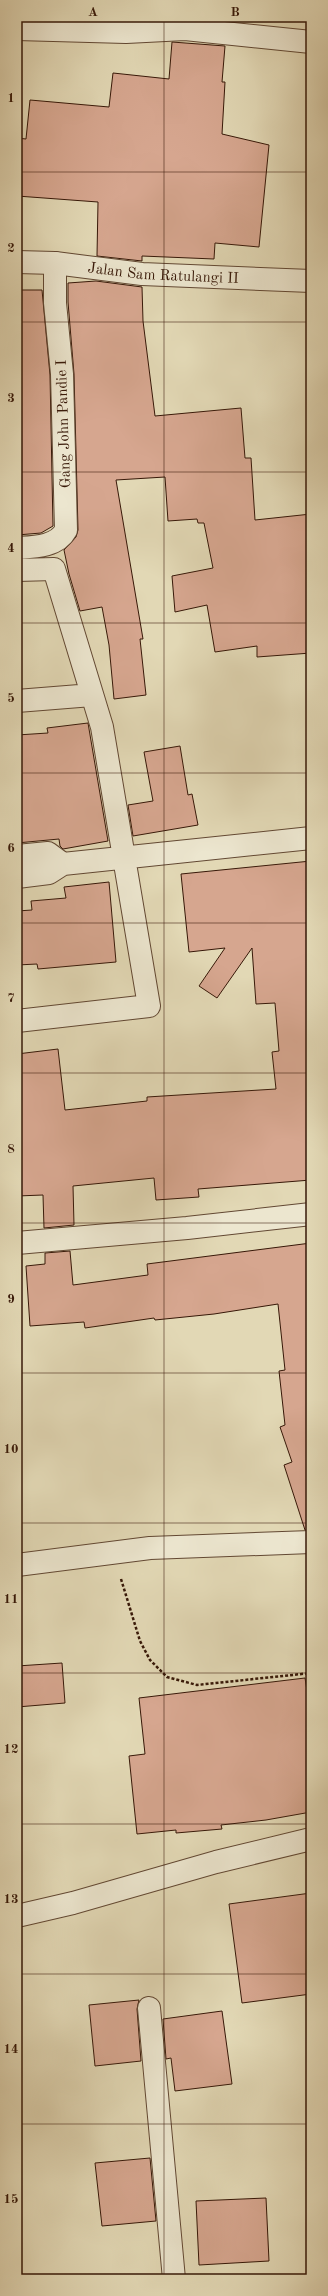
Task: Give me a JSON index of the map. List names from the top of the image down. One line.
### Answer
{"streets":{"street":["Jalan Sam Ratulangi II","Gang John Pandie I"]},"crossings":[["Jalan Sam Ratulangi II","Gang John Pandie I"]],"grid":{"columns":["A","B"],"rows":["1","2","3","4","5","6","7","8","9","10","11","12","13","14","15"]}}
